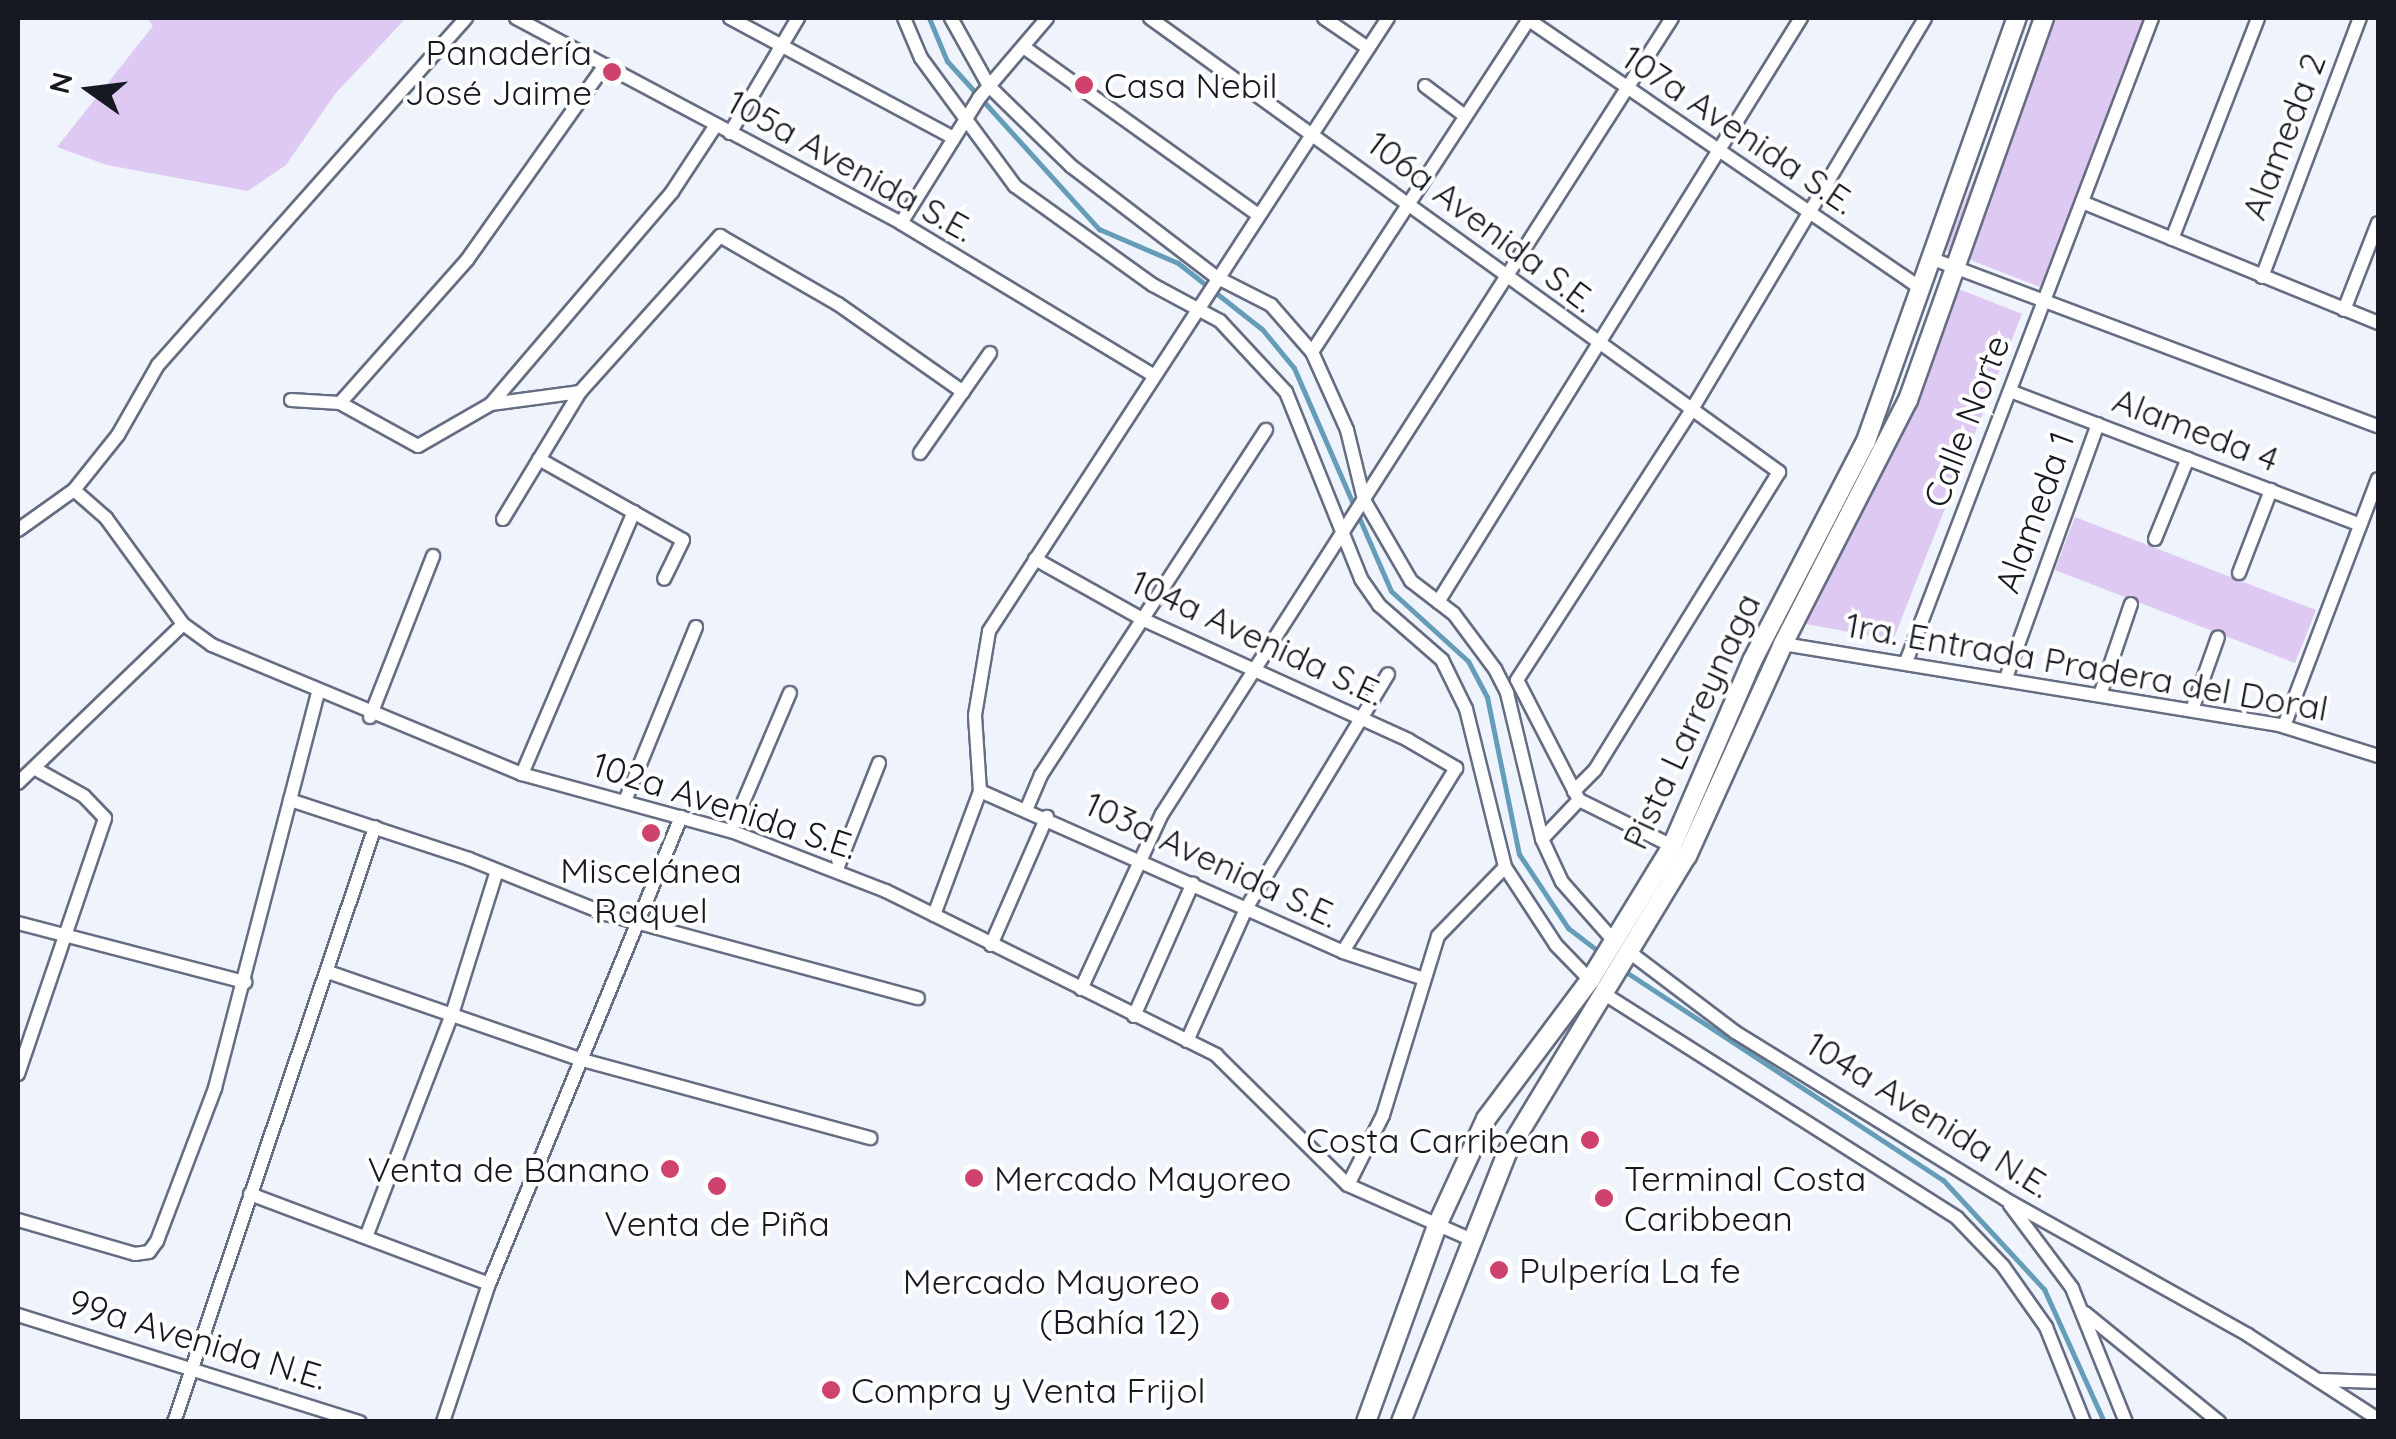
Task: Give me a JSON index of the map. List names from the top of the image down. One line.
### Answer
{"streets":{"main road":["Pista Larreynaga"],"street":["107a Avenida S.E.","Alameda 2","105a Avenida S.E.","106a Avenida S.E.","Calle Norte","Alameda 4","Alameda 1","104a Avenida S.E.","1ra. Entrada Pradera del Doral","102a Avenida S.E.","103a Avenida S.E.","104a Avenida N.E.","99a Avenida N.E."]},"crossings":[["107a Avenida S.E.","Pista Larreynaga"],["Calle Norte","Alameda 4"],["Calle Norte","1ra. Entrada Pradera del Doral"],["Alameda 4","Alameda 1"],["Alameda 1","1ra. Entrada Pradera del Doral"],["104a Avenida S.E.","103a Avenida S.E."],["1ra. Entrada Pradera del Doral","Pista Larreynaga"],["Pista Larreynaga","102a Avenida S.E."],["Pista Larreynaga","104a Avenida N.E."]],"places":["Panadería José Jaime","Casa Nebil","Miscelánea Raquel","Costa Carribean","Venta de Banano","Mercado Mayoreo","Venta de Piña","Terminal Costa Caribbean","Pulpería La fe","Mercado Mayoreo (Bahía 12)","Compra y Venta Frijol"],"north":"left"}
